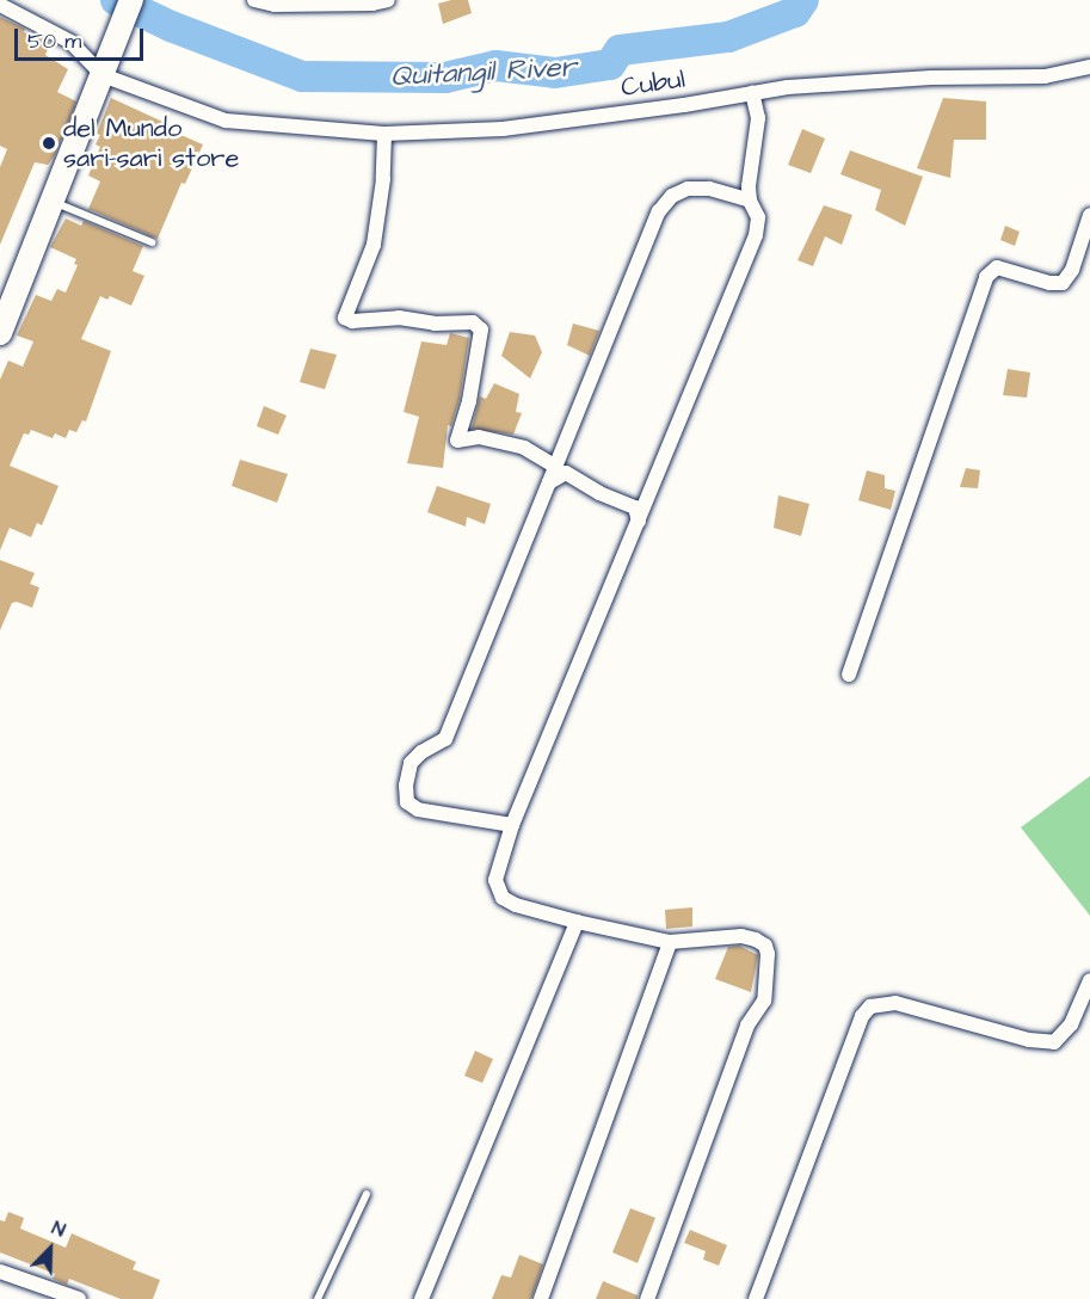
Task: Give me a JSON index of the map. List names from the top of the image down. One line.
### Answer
{"streets":{"street":["Cubul"]},"water":["Quitangil River"],"places":["del Mundo sari-sari store"],"scale_bar":"50 m","north":"top right"}
